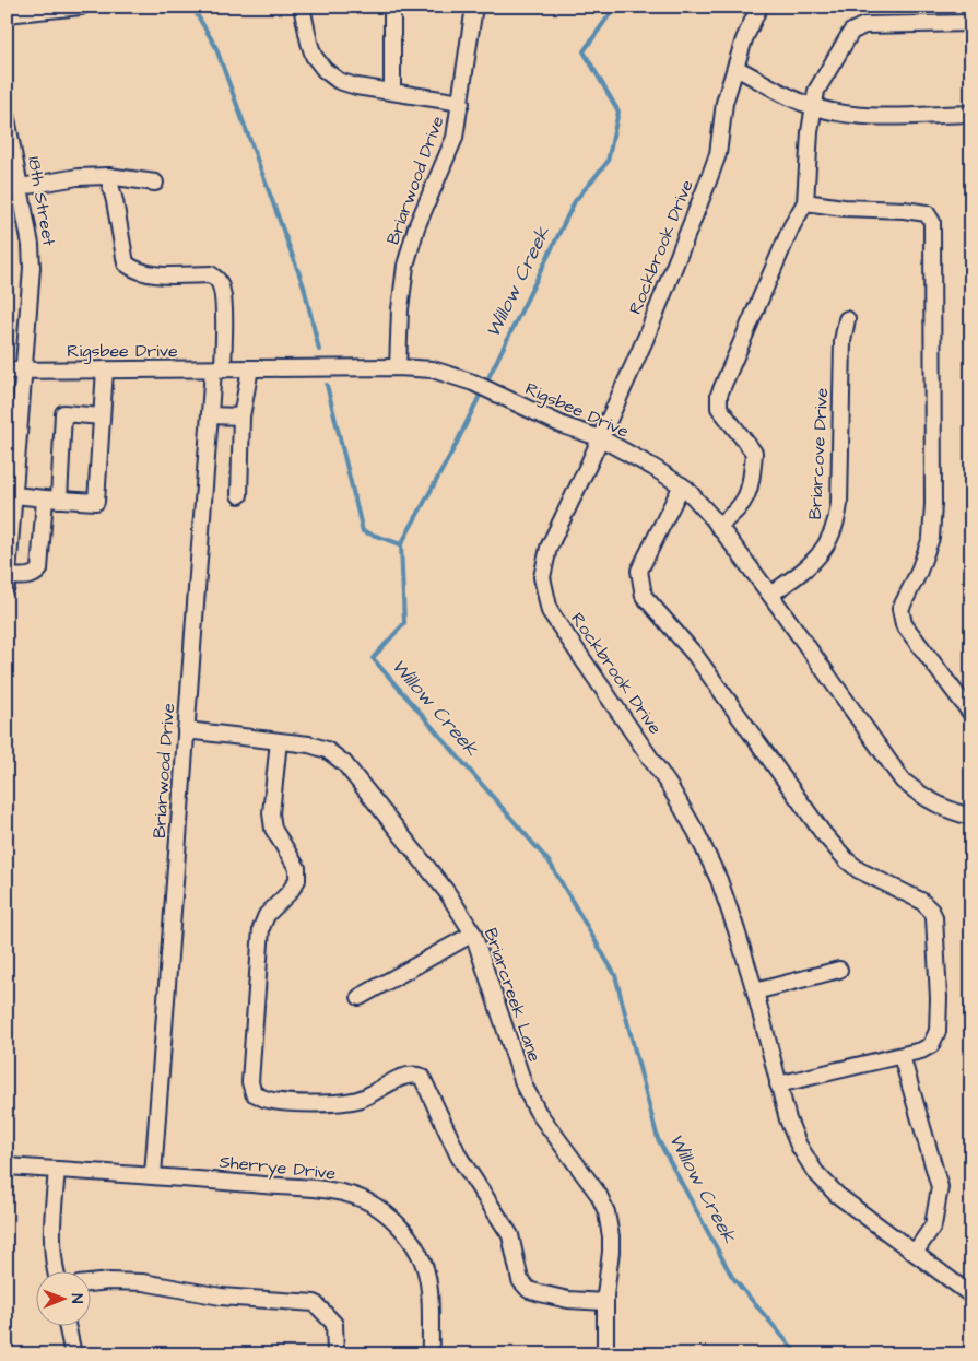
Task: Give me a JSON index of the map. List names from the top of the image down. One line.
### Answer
{"streets":{"street":["Briarwood Drive","18th Street","Rockbrook Drive","Rigsbee Drive","Briarcove Drive","Briarcreek Lane","Sherrye Drive"]},"crossings":[["Briarwood Drive","Rigsbee Drive"],["Briarwood Drive","Briarcreek Lane"],["Briarwood Drive","Sherrye Drive"],["18th Street","Rigsbee Drive"],["Rockbrook Drive","Rigsbee Drive"],["Rigsbee Drive","Briarcove Drive"]],"water":["Willow Creek"],"north":"right"}
